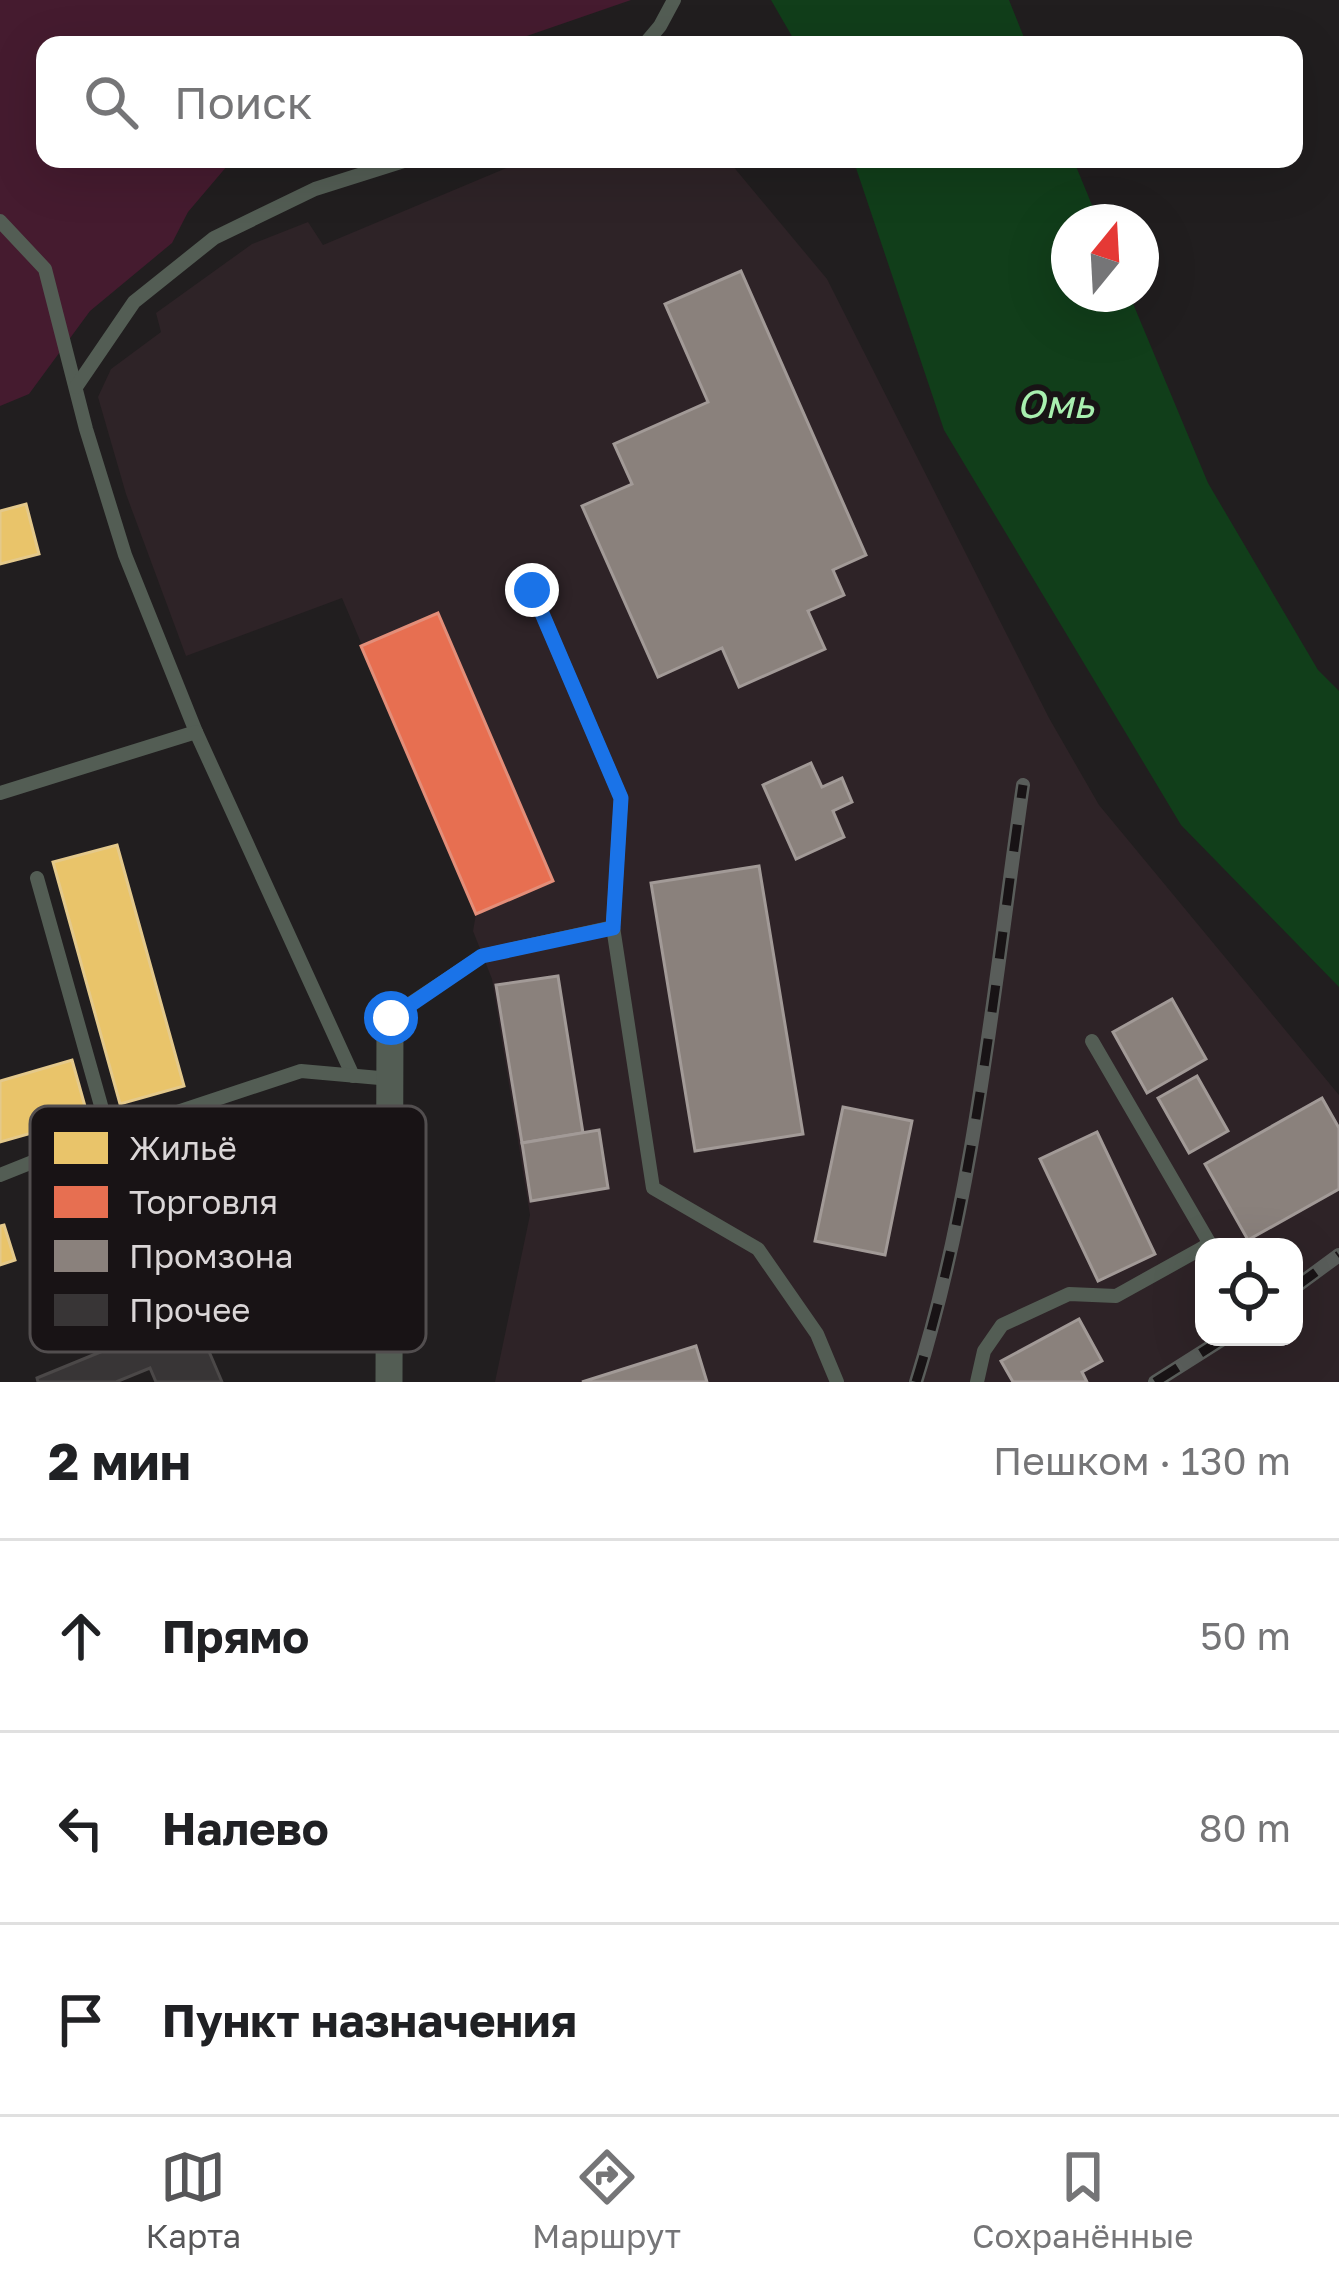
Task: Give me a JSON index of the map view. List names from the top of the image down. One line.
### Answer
{"water":["Омь"],"legend":["Жильё","Торговля","Промзона","Прочее"],"north":"top","page":{"search":"Поиск","heading":["2 мин","Пешком · 130 m"],"list":[["Прямо","50 m"],["Налево","80 m"],"Пункт назначения"],"nav":["Карта","Маршрут","Сохранённые"]}}
